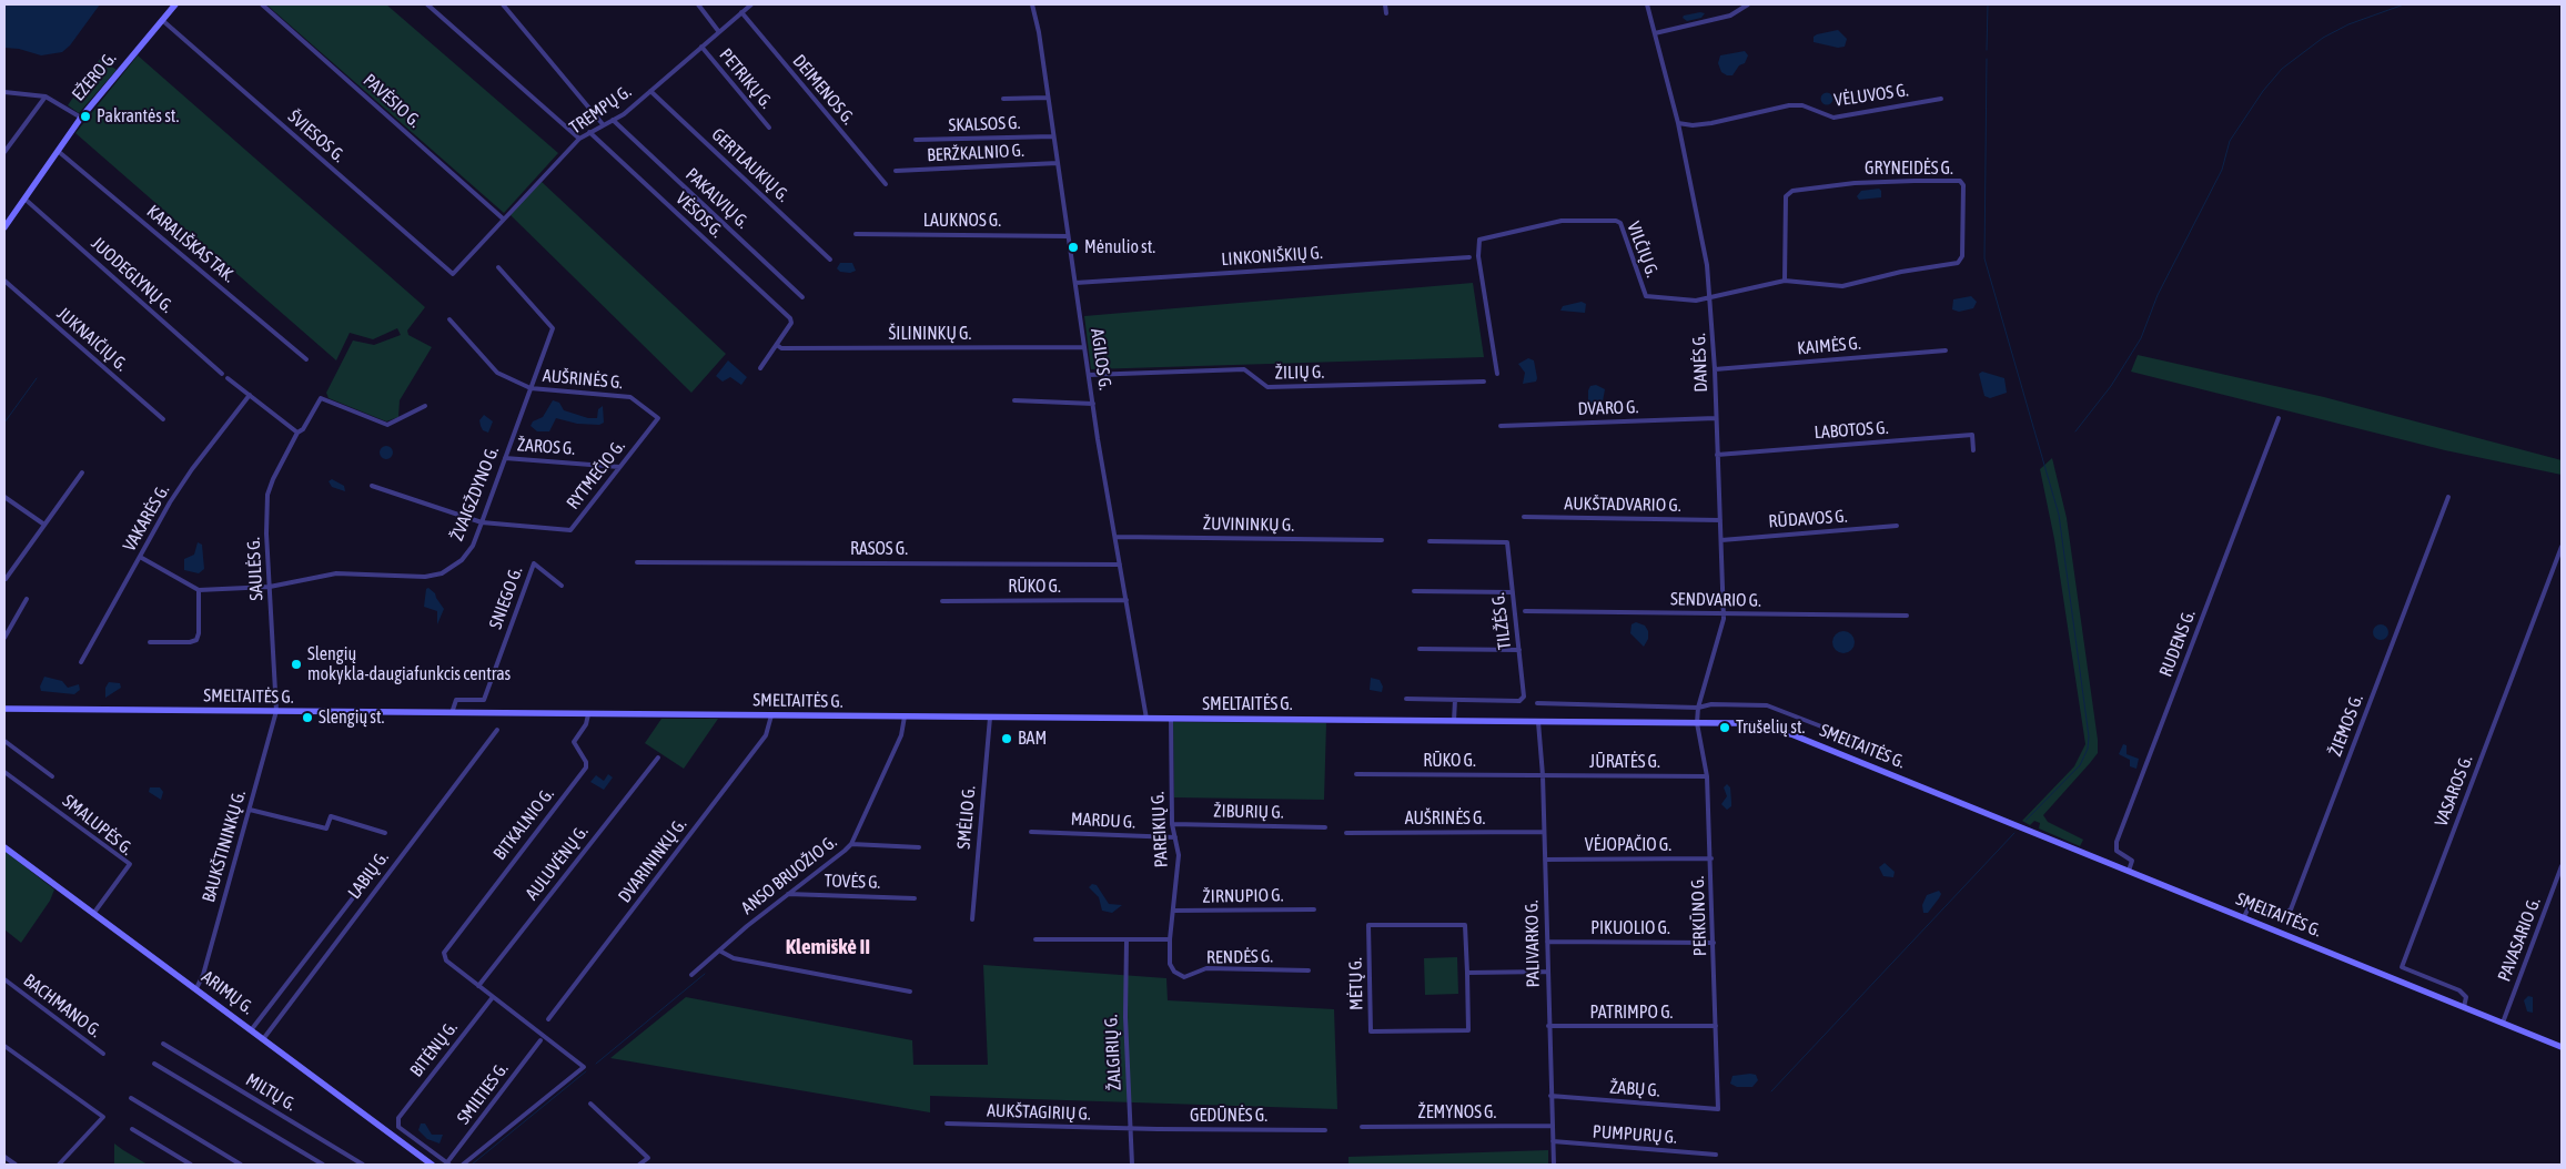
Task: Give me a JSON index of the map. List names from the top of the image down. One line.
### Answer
{"streets":{"main road":["EŽERO G.","SMELTAITĖS G.","ARIMŲ G."],"street":["PETRIKŲ G.","DEIMENOS G.","VĖLUVOS G.","PAVĖSIO G.","TREMPŲ G.","SKALSOS G.","ŠVIESOS G.","BERŽKALNIO G.","GERTLAUKIŲ G.","GRYNEIDĖS G.","PAKALVIŲ G.","VĖSOS G.","LAUKNOS G.","KARALIŠKAS TAK.","VILČIŲ G.","LINKONIŠKIŲ G.","JUODEGLYNŲ G.","ŠILININKŲ G.","JUKNAIČIŲ G.","KAIMĖS G.","AGILOS G.","DANĖS G.","ŽILIŲ G.","AUŠRINĖS G.","DVARO G.","LABOTOS G.","ŽAROS G.","RYTMEČIO G.","ŽVAIGŽDYNO G.","AUKŠTADVARIO G.","VAKARĖS G.","RŪDAVOS G.","ŽUVININKŲ G.","RASOS G.","SAULĖS G.","RŪKO G.","SNIEGO G.","SENDVARIO G.","TILŽĖS G.","RUDENS G.","ŽIEMOS G.","JŪRATĖS G.","VASAROS G.","ŽIBURIŲ G.","SMĖLIO G.","MARDU G.","BITKALNIO G.","SMALUPĖS G.","PAREIKIŲ G.","VĖJOPAČIO G.","BAUKŠTININKŲ G.","DVARININKŲ G.","AULUVĖNŲ G.","LABIŲ G.","ANSO BRUOŽIO G.","TOVĖS G.","ŽIRNUPIO G.","PERKŪNO G.","PIKUOLIO G.","PAVASARIO G.","PALIVARKO G.","RENDĖS G.","MĖTŲ G.","BACHMANO G.","PATRIMPO G.","BITĖNŲ G.","ŽALGIRIŲ G.","ŽABŲ G.","MILTŲ G.","SMILTIES G.","AUKŠTAGIRIŲ G.","ŽEMYNOS G.","GEDŪNĖS G.","PUMPURŲ G."]},"crossings":[["EŽERO G.","ŠVIESOS G."],["EŽERO G.","KARALIŠKAS TAK."],["EŽERO G.","JUODEGLYNŲ G."],["PETRIKŲ G.","TREMPŲ G."],["DEIMENOS G.","TREMPŲ G."],["VĖLUVOS G.","DANĖS G."],["PAVĖSIO G.","TREMPŲ G."],["TREMPŲ G.","ŠVIESOS G."],["TREMPŲ G.","GERTLAUKIŲ G."],["TREMPŲ G.","PAKALVIŲ G."],["TREMPŲ G.","VĖSOS G."],["SKALSOS G.","AGILOS G."],["BERŽKALNIO G.","AGILOS G."],["GRYNEIDĖS G.","VILČIŲ G."],["GRYNEIDĖS G.","DANĖS G."],["VĖSOS G.","ŠILININKŲ G."],["LAUKNOS G.","AGILOS G."],["VILČIŲ G.","DANĖS G."],["LINKONIŠKIŲ G.","AGILOS G."],["ŠILININKŲ G.","AGILOS G."],["KAIMĖS G.","DANĖS G."],["AGILOS G.","ŽILIŲ G."],["AGILOS G.","ŽUVININKŲ G."],["AGILOS G.","RASOS G."],["AGILOS G.","RŪKO G."],["AGILOS G.","SMELTAITĖS G."],["DANĖS G.","DVARO G."],["DANĖS G.","LABOTOS G."],["DANĖS G.","AUKŠTADVARIO G."],["DANĖS G.","RŪDAVOS G."],["DANĖS G.","SENDVARIO G."],["DANĖS G.","SMELTAITĖS G."],["DANĖS G.","PERKŪNO G."],["AUŠRINĖS G.","RYTMEČIO G."],["AUŠRINĖS G.","ŽVAIGŽDYNO G."],["AUŠRINĖS G.","PALIVARKO G."],["ŽAROS G.","RYTMEČIO G."],["ŽAROS G.","ŽVAIGŽDYNO G."],["RYTMEČIO G.","ŽVAIGŽDYNO G."],["ŽVAIGŽDYNO G.","SAULĖS G."],["SAULĖS G.","SMELTAITĖS G."],["SAULĖS G.","BAUKŠTININKŲ G."],["RŪKO G.","JŪRATĖS G."],["RŪKO G.","PALIVARKO G."],["SNIEGO G.","SMELTAITĖS G."],["RUDENS G.","SMELTAITĖS G."],["SMELTAITĖS G.","ŽIEMOS G."],["SMELTAITĖS G.","VASAROS G."],["SMELTAITĖS G.","SMĖLIO G."],["SMELTAITĖS G.","BITKALNIO G."],["SMELTAITĖS G.","PAREIKIŲ G."],["SMELTAITĖS G.","BAUKŠTININKŲ G."],["SMELTAITĖS G.","DVARININKŲ G."],["SMELTAITĖS G.","ANSO BRUOŽIO G."],["SMELTAITĖS G.","PERKŪNO G."],["SMELTAITĖS G.","PAVASARIO G."],["SMELTAITĖS G.","PALIVARKO G."],["JŪRATĖS G.","PERKŪNO G."],["JŪRATĖS G.","PALIVARKO G."],["ŽIBURIŲ G.","PAREIKIŲ G."],["MARDU G.","PAREIKIŲ G."],["BITKALNIO G.","AULUVĖNŲ G."],["SMALUPĖS G.","ARIMŲ G."],["PAREIKIŲ G.","ŽIRNUPIO G."],["PAREIKIŲ G.","RENDĖS G."],["VĖJOPAČIO G.","PERKŪNO G."],["VĖJOPAČIO G.","PALIVARKO G."],["BAUKŠTININKŲ G.","ARIMŲ G."],["LABIŲ G.","ARIMŲ G."],["ANSO BRUOŽIO G.","TOVĖS G."],["PERKŪNO G.","PIKUOLIO G."],["PERKŪNO G.","PATRIMPO G."],["PERKŪNO G.","ŽABŲ G."],["PIKUOLIO G.","PALIVARKO G."],["PALIVARKO G.","PATRIMPO G."],["PALIVARKO G.","ŽABŲ G."],["PALIVARKO G.","ŽEMYNOS G."],["PALIVARKO G.","PUMPURŲ G."],["BITĖNŲ G.","SMILTIES G."],["ŽALGIRIŲ G.","AUKŠTAGIRIŲ G."],["ŽALGIRIŲ G.","GEDŪNĖS G."],["AUKŠTAGIRIŲ G.","GEDŪNĖS G."]],"districts":["Klemiškė II"],"places":["Pakrantės st.","Mėnulio st.","Slengių mokykla-daugiafunkcis centras","Slengių st.","Trušelių st.","BAM"]}
